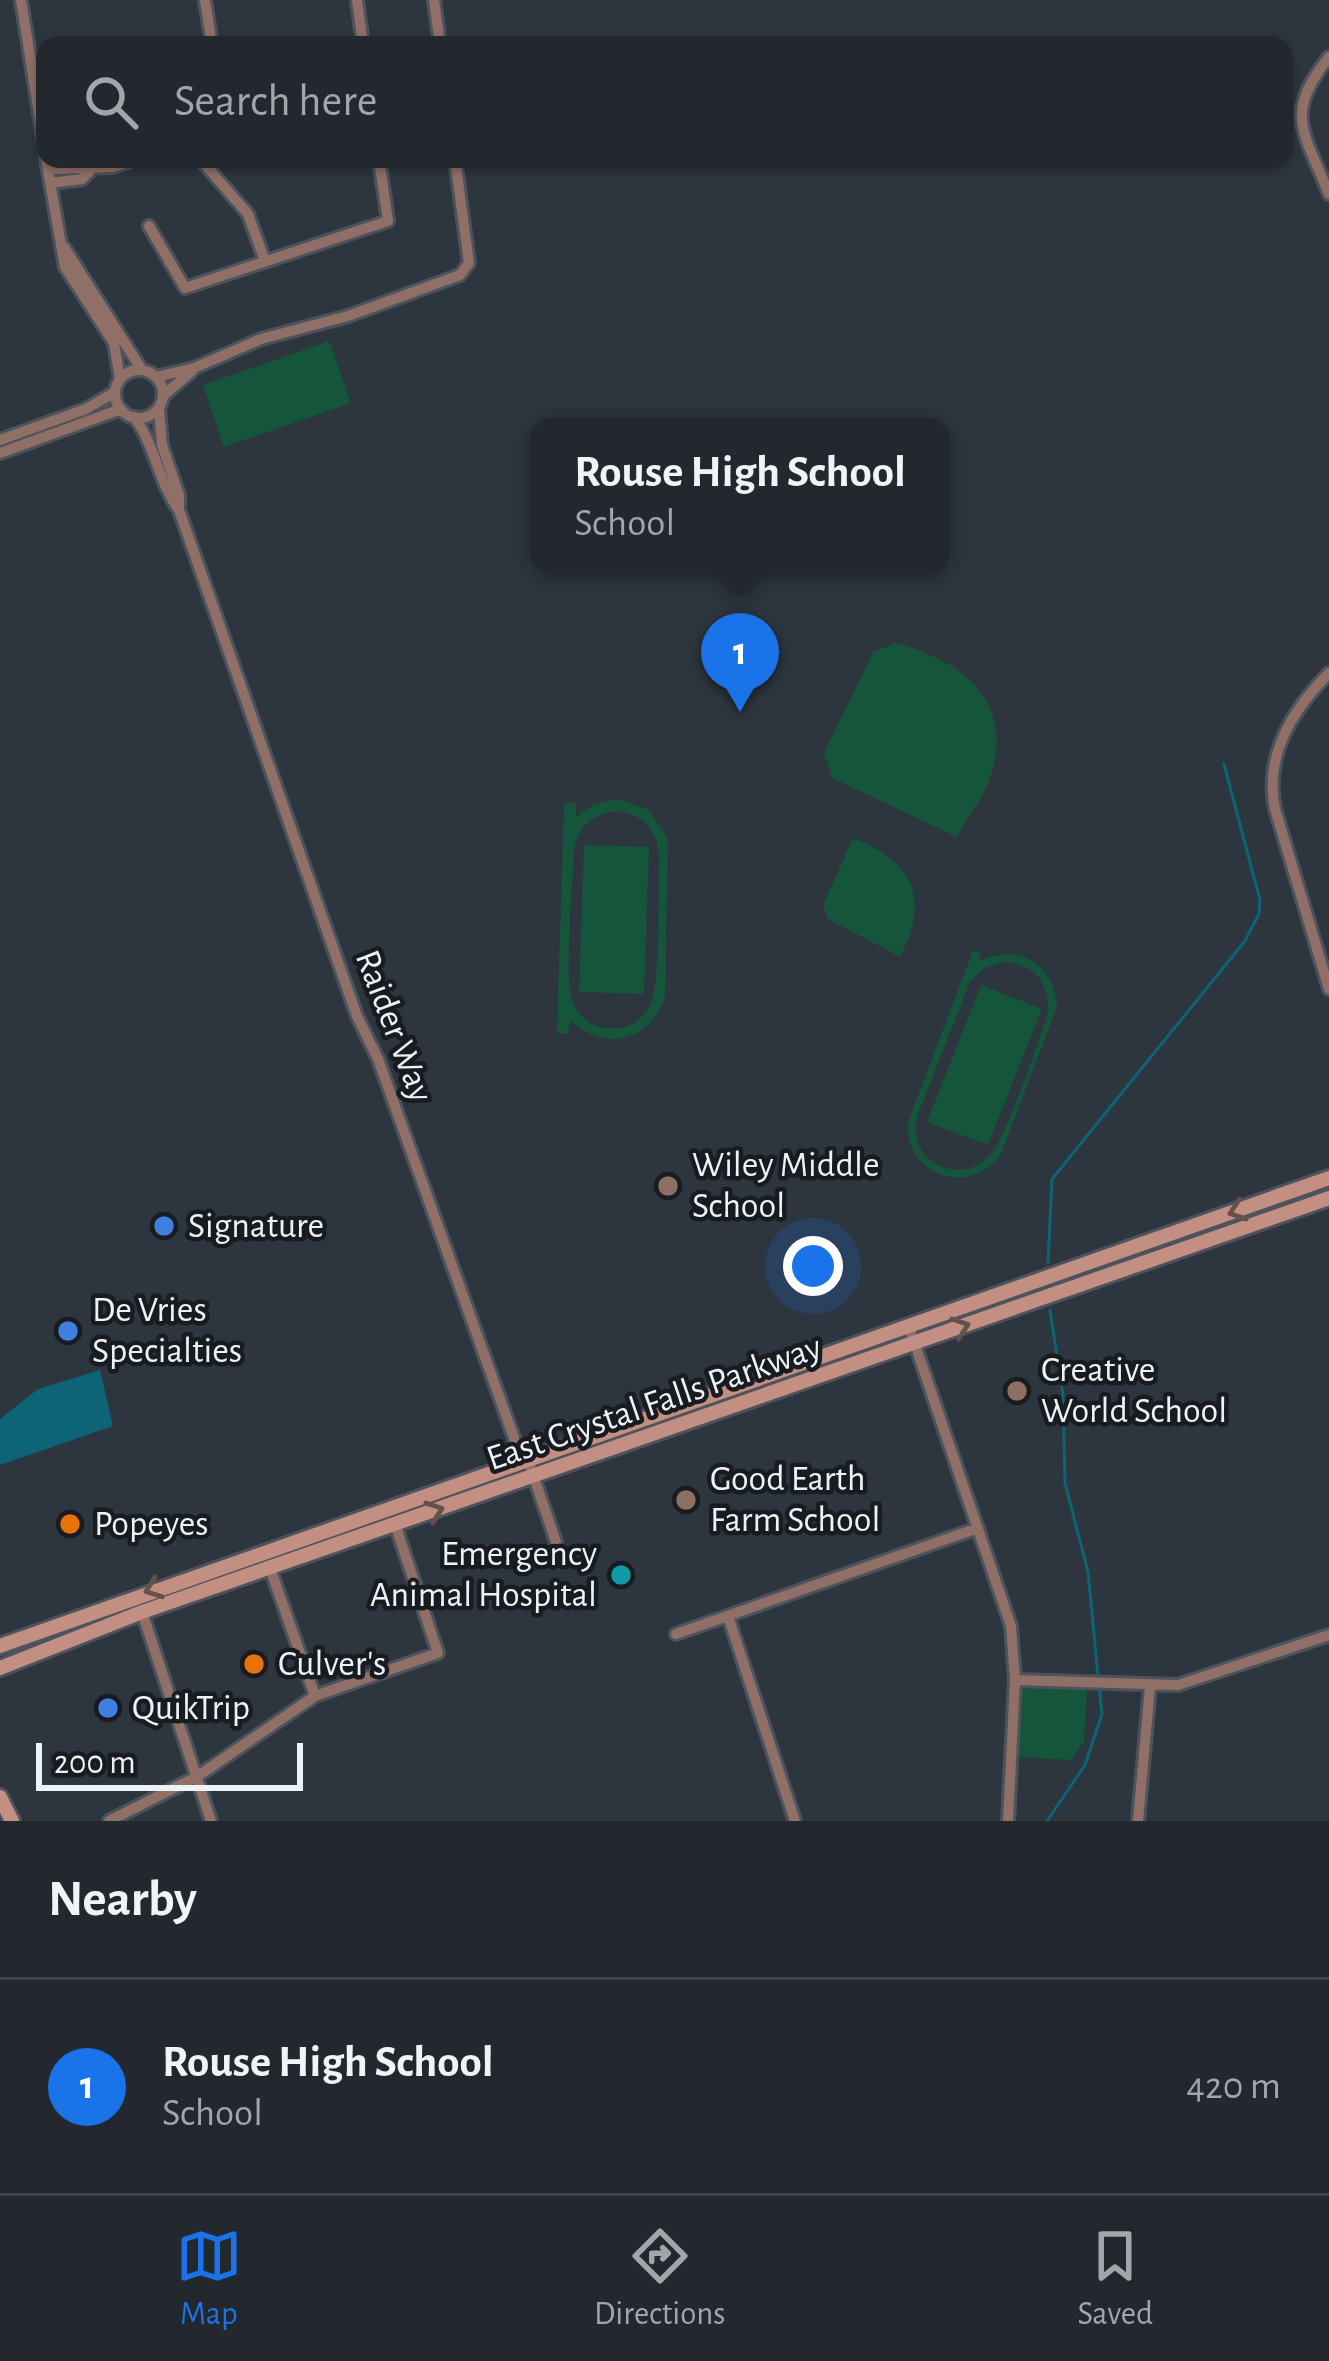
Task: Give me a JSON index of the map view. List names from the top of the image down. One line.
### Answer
{"streets":{"main road":["East Crystal Falls Parkway"],"street":["Raider Way"]},"crossings":[["Raider Way","East Crystal Falls Parkway"]],"places":["Wiley Middle School","Signature","De Vries Specialties","Creative World School","Good Earth Farm School","Popeyes","Emergency Animal Hospital","Culver's","QuikTrip"],"scale_bar":"200 m","page":{"search":"Search here","popup":["Rouse High School","School"],"pins":"1","scale":"200 m","heading":"Nearby","list":[{"mark":"1","name":"Rouse High School","note":"School","value":"420 m"}],"nav":["Map","Directions","Saved"]}}
